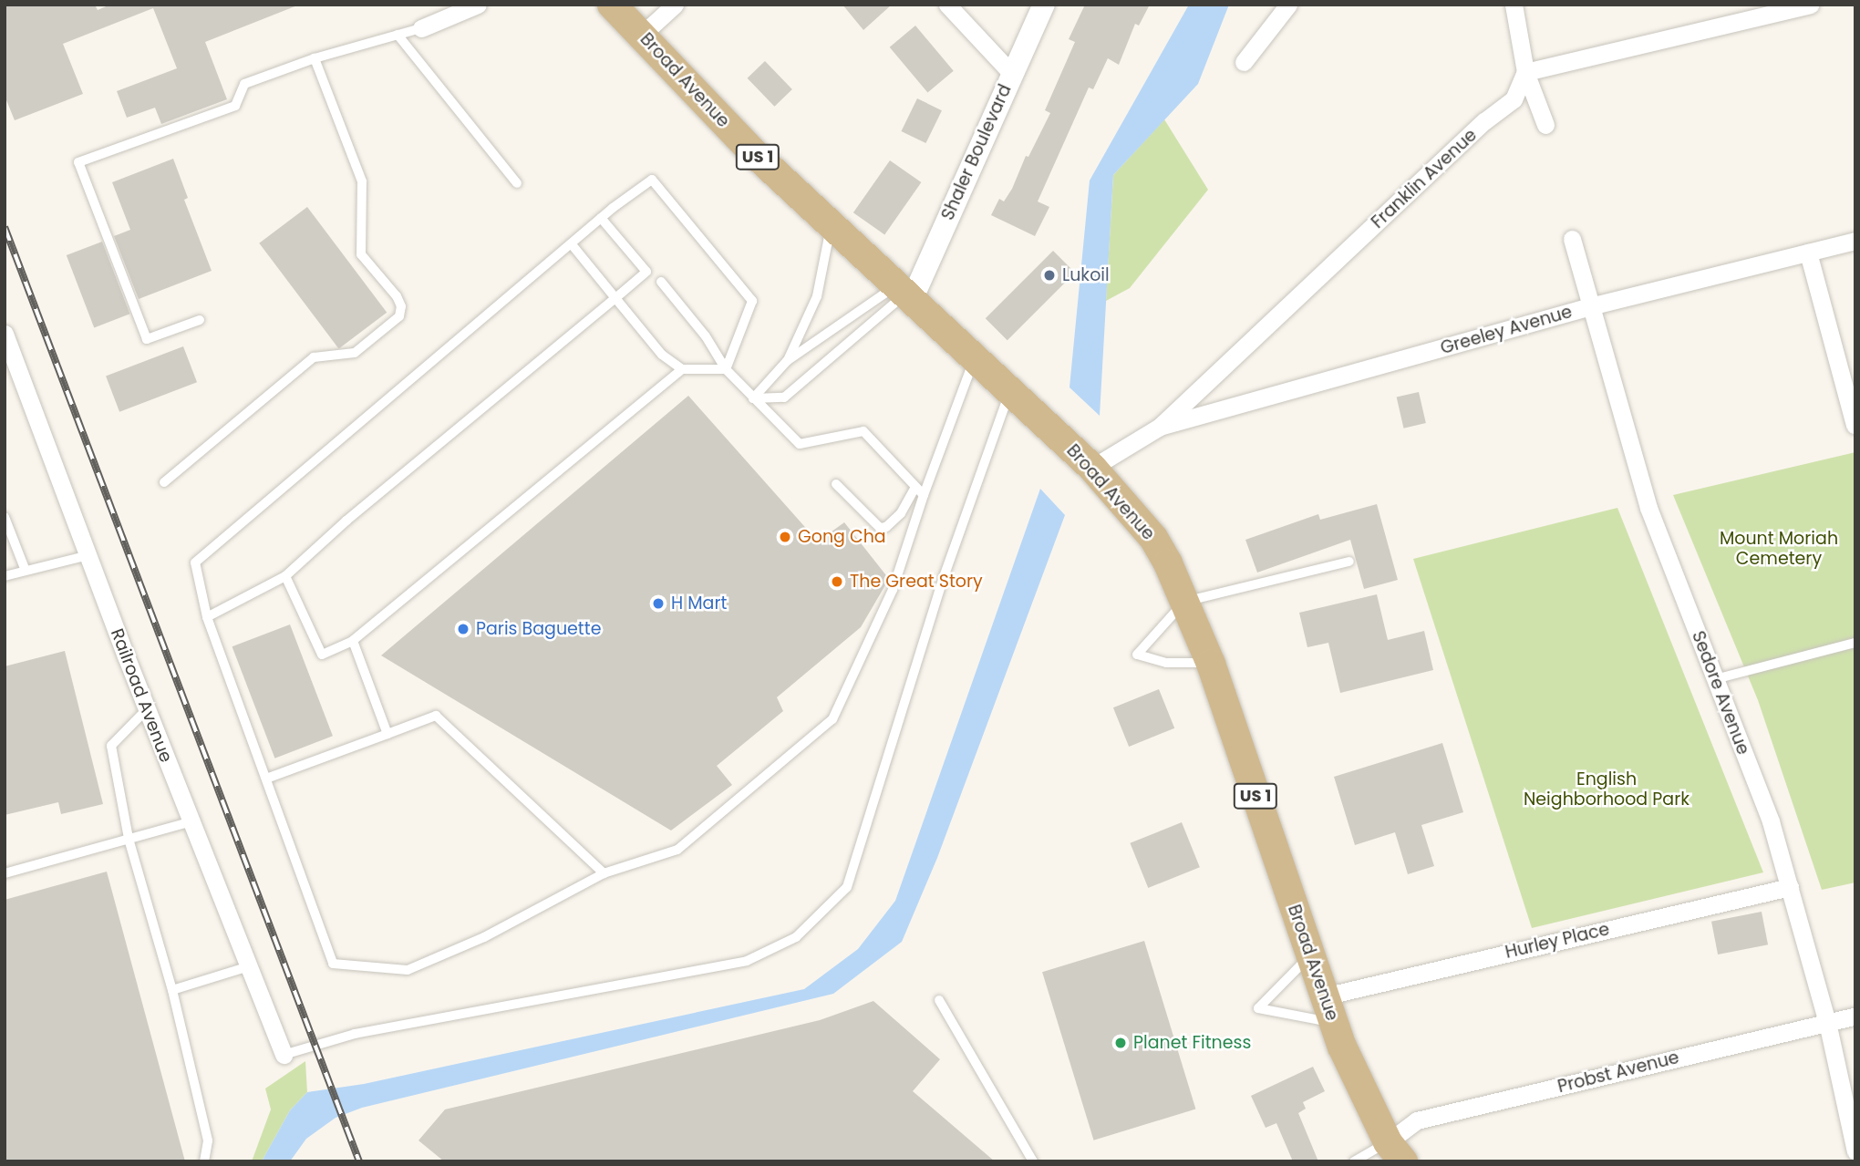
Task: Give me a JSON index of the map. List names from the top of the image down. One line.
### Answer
{"streets":{"main road":["Broad Avenue","US 1"],"street":["Shaler Boulevard","Franklin Avenue","Greeley Avenue","Sedore Avenue","Railroad Avenue","Hurley Place","Probst Avenue"]},"crossings":[["Broad Avenue","Shaler Boulevard"],["Broad Avenue","Franklin Avenue"],["Broad Avenue","Hurley Place"],["Broad Avenue","Probst Avenue"],["Franklin Avenue","Greeley Avenue"],["Greeley Avenue","Sedore Avenue"],["Sedore Avenue","Hurley Place"],["Sedore Avenue","Probst Avenue"]],"parks":["Mount Moriah Cemetery","English Neighborhood Park"],"places":["Lukoil","Gong Cha","The Great Story","H Mart","Paris Baguette","Planet Fitness"]}
